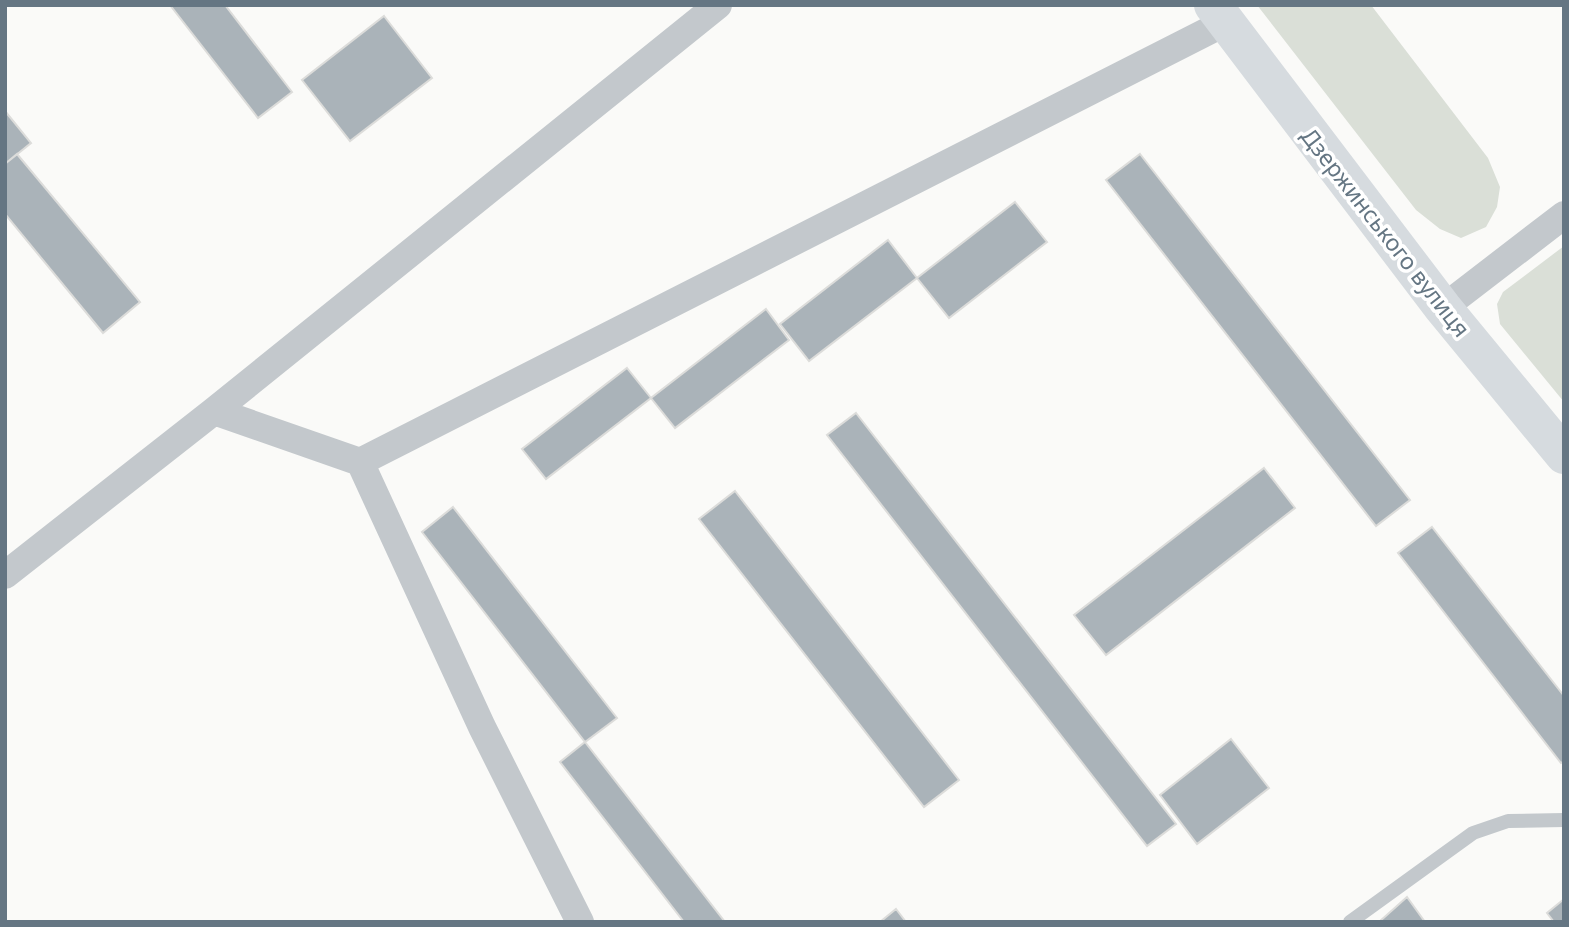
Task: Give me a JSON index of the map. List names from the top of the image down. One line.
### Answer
{"streets":{"main road":["Дзержинського вулиця"]}}
